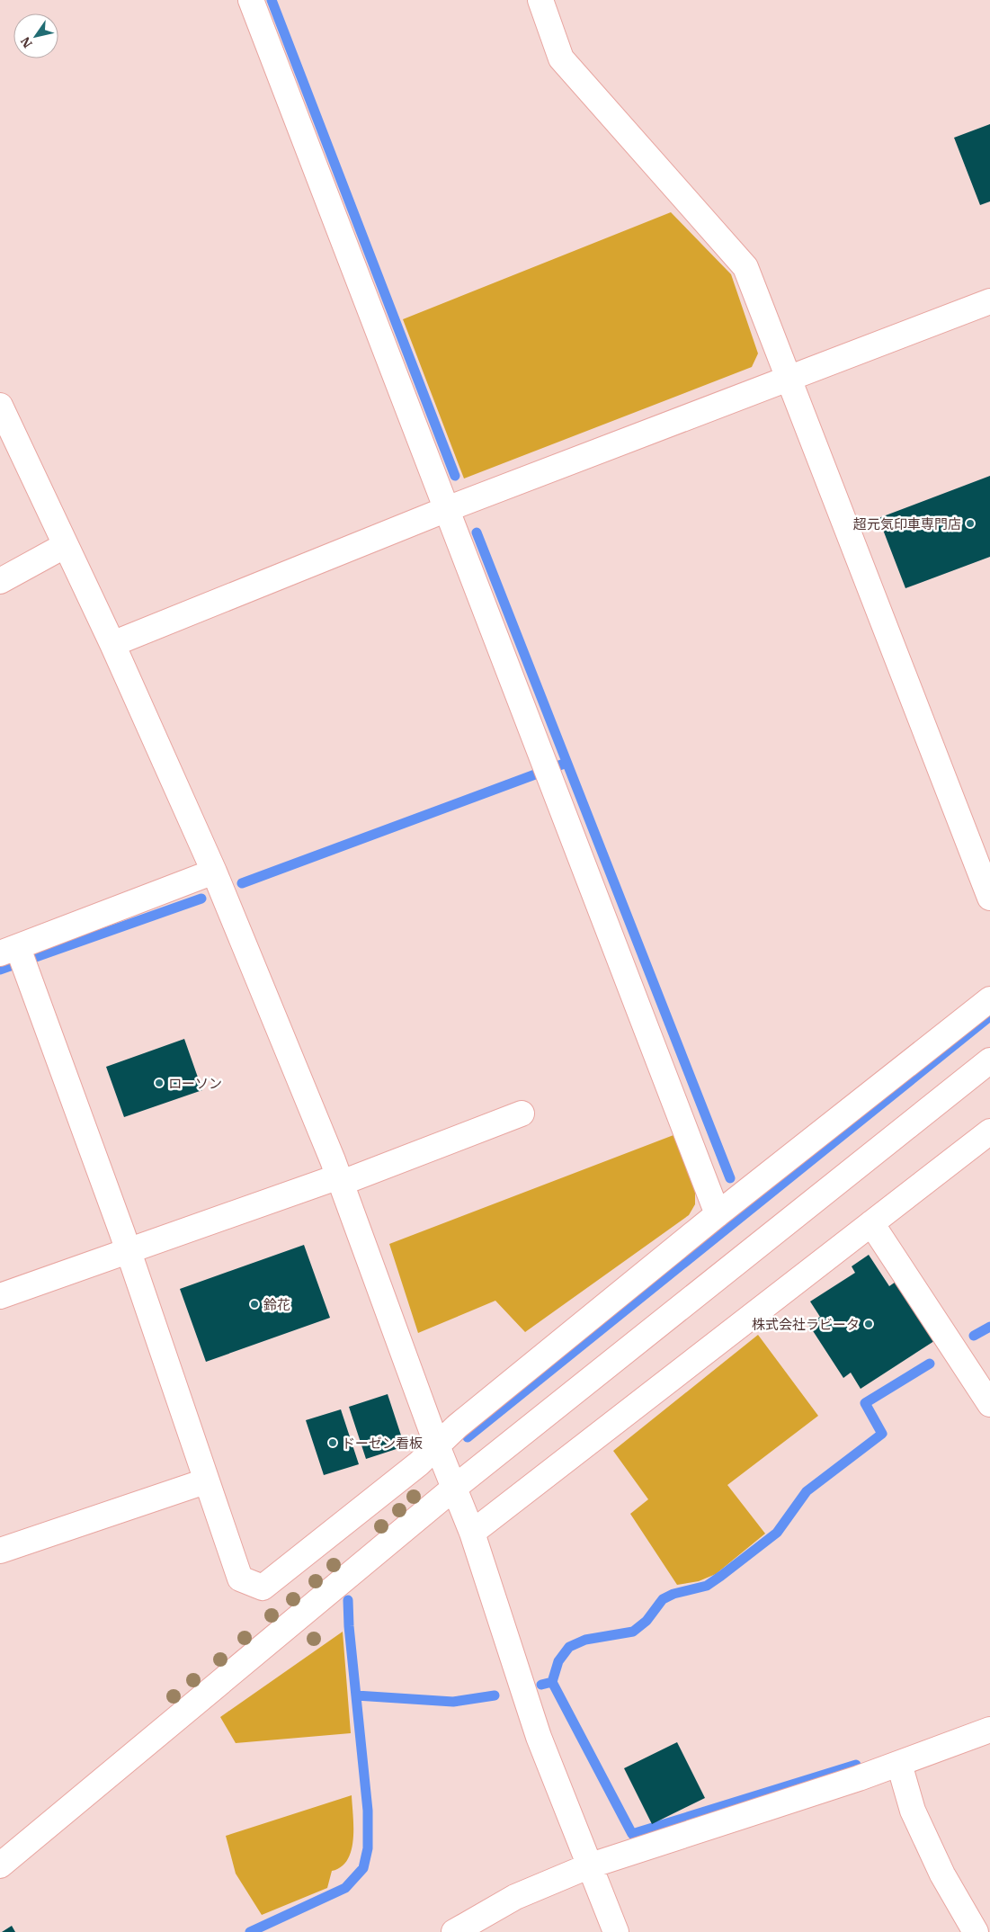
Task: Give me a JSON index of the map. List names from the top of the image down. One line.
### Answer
{"places":["超元気印車専門店","ローソン","鈴花","株式会社ラビータ","ドーゼン看板"],"north":"bottom left"}
